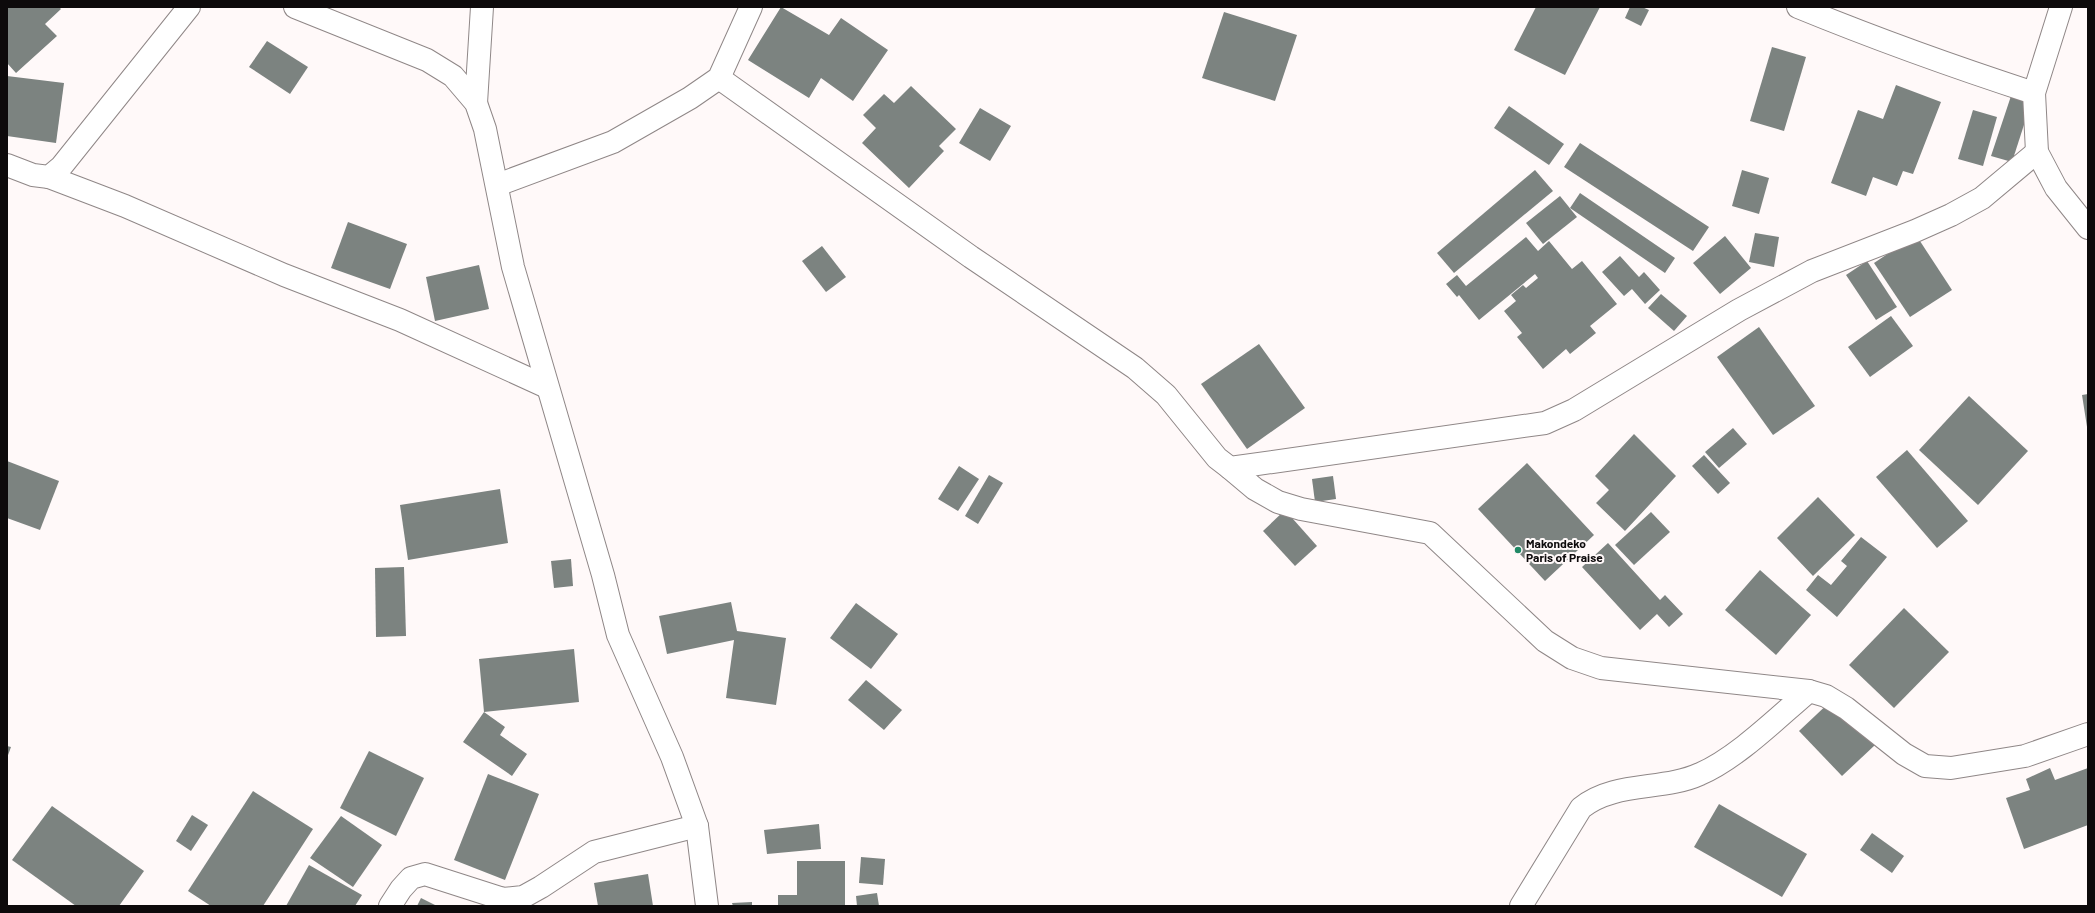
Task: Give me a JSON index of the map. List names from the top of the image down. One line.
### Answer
{"places":["Makondeko Paris of Praise"]}
